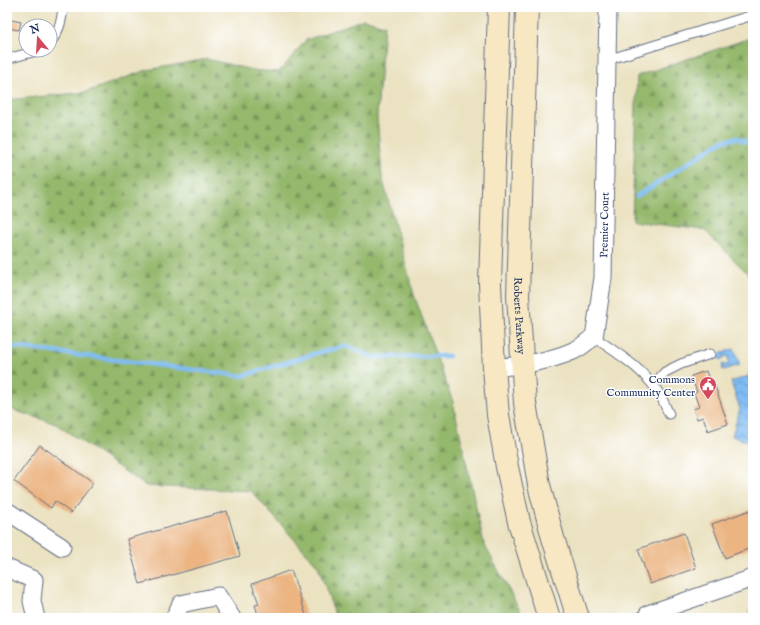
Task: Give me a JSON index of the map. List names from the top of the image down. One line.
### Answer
{"streets":{"main road":["Roberts Parkway"],"street":["Premier Court"]},"places":{"public building":["Commons Community Center"]},"north":"top"}
